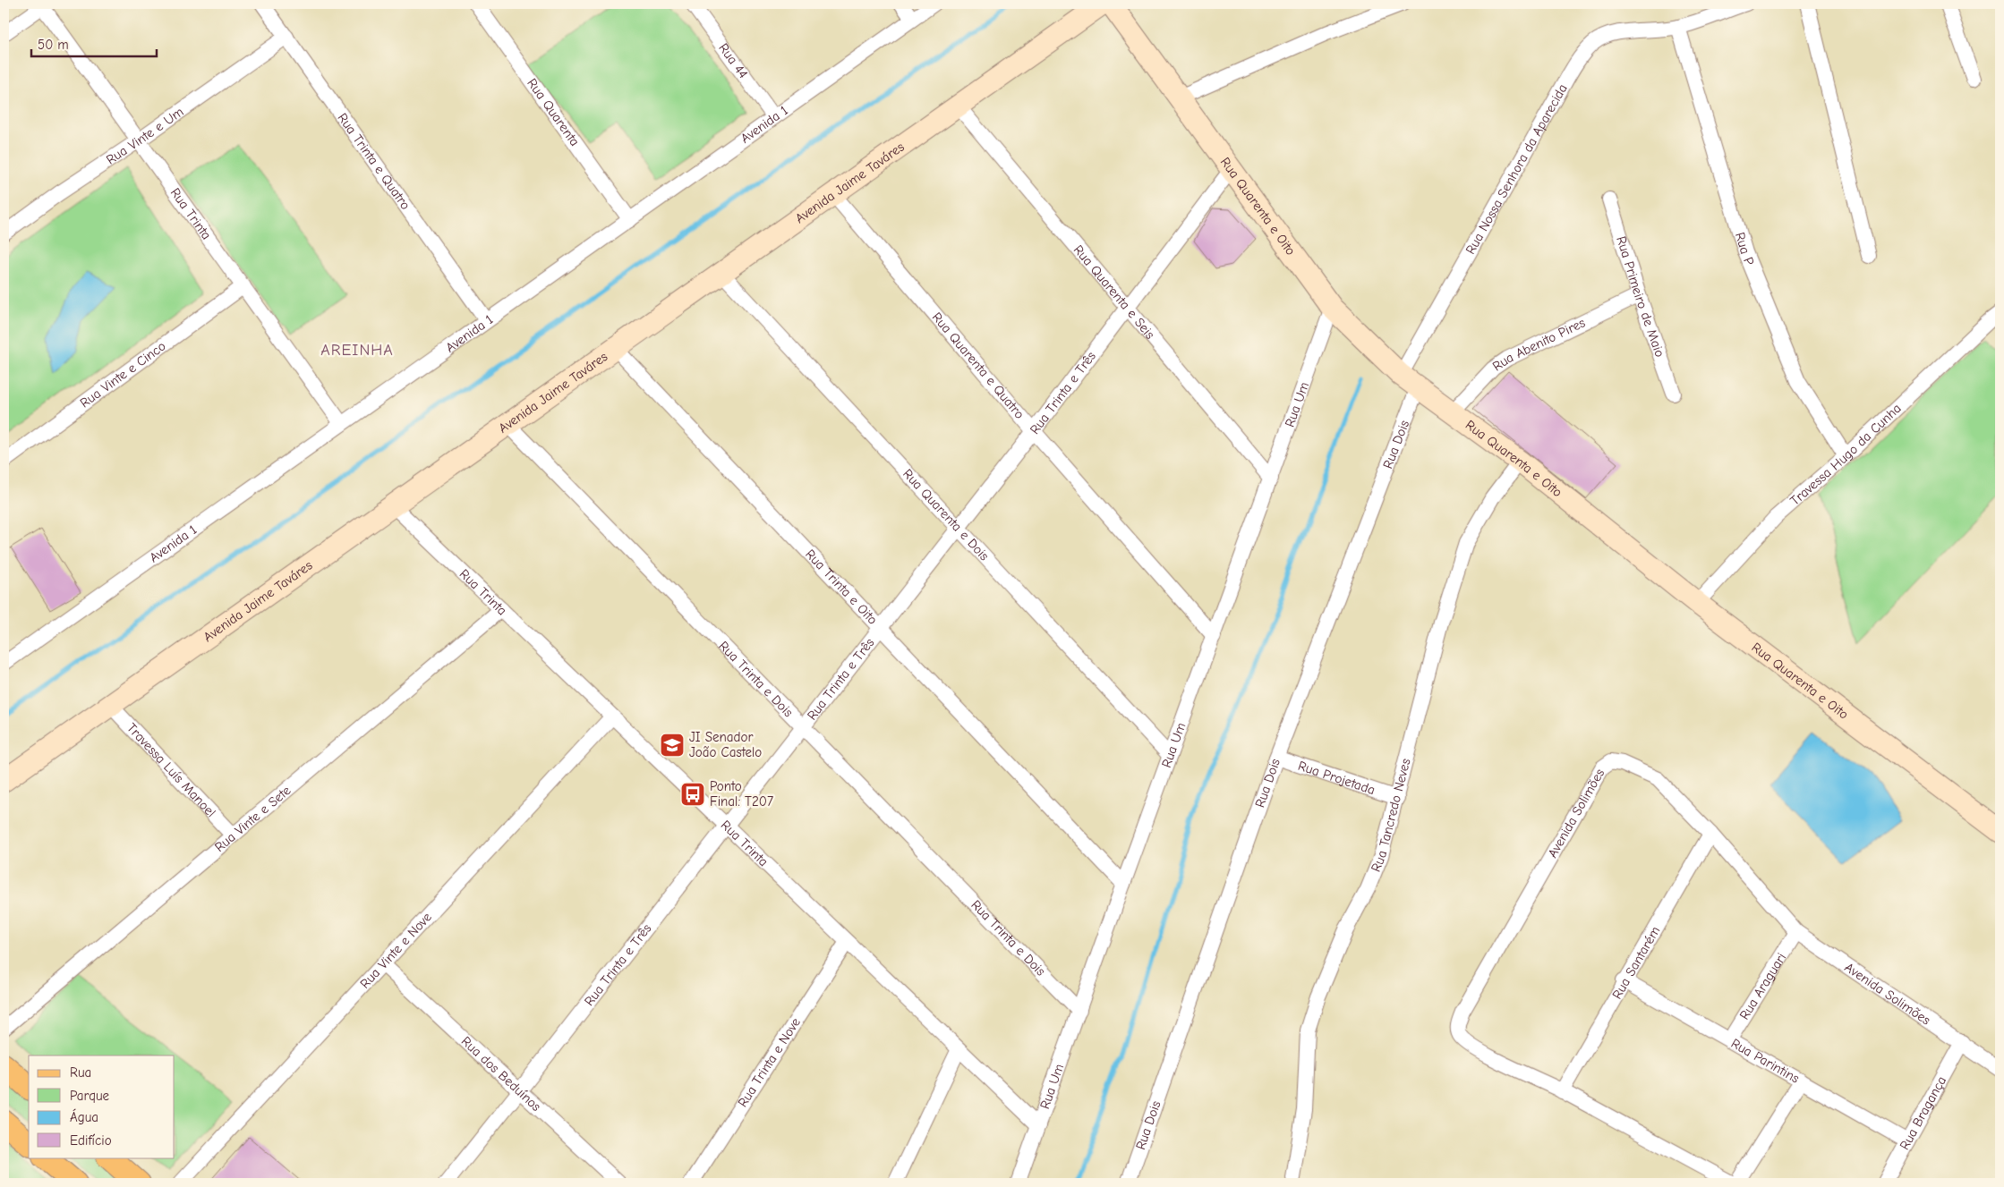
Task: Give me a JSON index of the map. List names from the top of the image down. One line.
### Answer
{"streets":{"street":["Rua 44","Rua Quarenta","Avenida 1","Rua Vinte e Um","Rua Trinta e Quatro","Rua Nossa Senhora da Aparecida","Avenida Jaime Taváres","Rua Quarenta e Oito","Rua Trinta","Rua P","Rua Quarenta e Seis","Rua Primeiro de Maio","Rua Abenito Pires","Rua Quarenta e Quatro","Rua Vinte e Cinco","Rua Trinta e Três","Rua Um","Rua Dois","Travessa Hugo da Cunha","Rua Quarenta e Dois","Rua Trinta e Oito","Rua Trinta e Dois","Travessa Luís Manoel","Rua Projetada","Avenida Solimões","Rua Tancredo Neves","Rua Vinte e Sete","Rua Vinte e Nove","Rua Santarém","Rua Araguari","Rua Parintins","Rua Trinta e Nove","Rua dos Beduínos","Rua Bragança"]},"crossings":[["Rua 44","Avenida 1"],["Rua Quarenta","Avenida 1"],["Avenida 1","Rua Trinta e Quatro"],["Avenida 1","Rua Trinta"],["Rua Vinte e Um","Rua Trinta e Quatro"],["Rua Vinte e Um","Rua Trinta"],["Rua Nossa Senhora da Aparecida","Rua Quarenta e Oito"],["Rua Nossa Senhora da Aparecida","Rua P"],["Rua Nossa Senhora da Aparecida","Rua Dois"],["Avenida Jaime Taváres","Rua Trinta"],["Avenida Jaime Taváres","Rua Quarenta e Seis"],["Avenida Jaime Taváres","Rua Quarenta e Quatro"],["Avenida Jaime Taváres","Rua Quarenta e Dois"],["Avenida Jaime Taváres","Rua Trinta e Oito"],["Avenida Jaime Taváres","Rua Trinta e Dois"],["Avenida Jaime Taváres","Travessa Luís Manoel"],["Rua Quarenta e Oito","Rua Abenito Pires"],["Rua Quarenta e Oito","Rua Trinta e Três"],["Rua Quarenta e Oito","Rua Um"],["Rua Quarenta e Oito","Rua Dois"],["Rua Quarenta e Oito","Travessa Hugo da Cunha"],["Rua Quarenta e Oito","Rua Tancredo Neves"],["Rua Trinta","Rua Vinte e Cinco"],["Rua Trinta","Rua Trinta e Três"],["Rua Trinta","Rua Um"],["Rua Trinta","Rua Vinte e Sete"],["Rua Trinta","Rua Vinte e Nove"],["Rua Trinta","Rua Trinta e Nove"],["Rua P","Travessa Hugo da Cunha"],["Rua Quarenta e Seis","Rua Trinta e Três"],["Rua Quarenta e Seis","Rua Um"],["Rua Primeiro de Maio","Rua Abenito Pires"],["Rua Quarenta e Quatro","Rua Trinta e Três"],["Rua Quarenta e Quatro","Rua Um"],["Rua Trinta e Três","Rua Quarenta e Dois"],["Rua Trinta e Três","Rua Trinta e Oito"],["Rua Trinta e Três","Rua Trinta e Dois"],["Rua Trinta e Três","Rua dos Beduínos"],["Rua Um","Rua Quarenta e Dois"],["Rua Um","Rua Trinta e Oito"],["Rua Um","Rua Trinta e Dois"],["Rua Dois","Rua Projetada"],["Travessa Luís Manoel","Rua Vinte e Sete"],["Rua Projetada","Rua Tancredo Neves"],["Avenida Solimões","Rua Santarém"],["Avenida Solimões","Rua Araguari"],["Avenida Solimões","Rua Bragança"],["Rua Vinte e Nove","Rua dos Beduínos"],["Rua Santarém","Rua Parintins"],["Rua Araguari","Rua Parintins"],["Rua Parintins","Rua Bragança"]],"districts":["AREINHA"],"places":{"school or university":["JI Senador João Castelo"],"bus stop":["Ponto Final: T207"]},"legend":["Rua","Parque","Água","Edifício"],"scale_bar":"50 m"}
